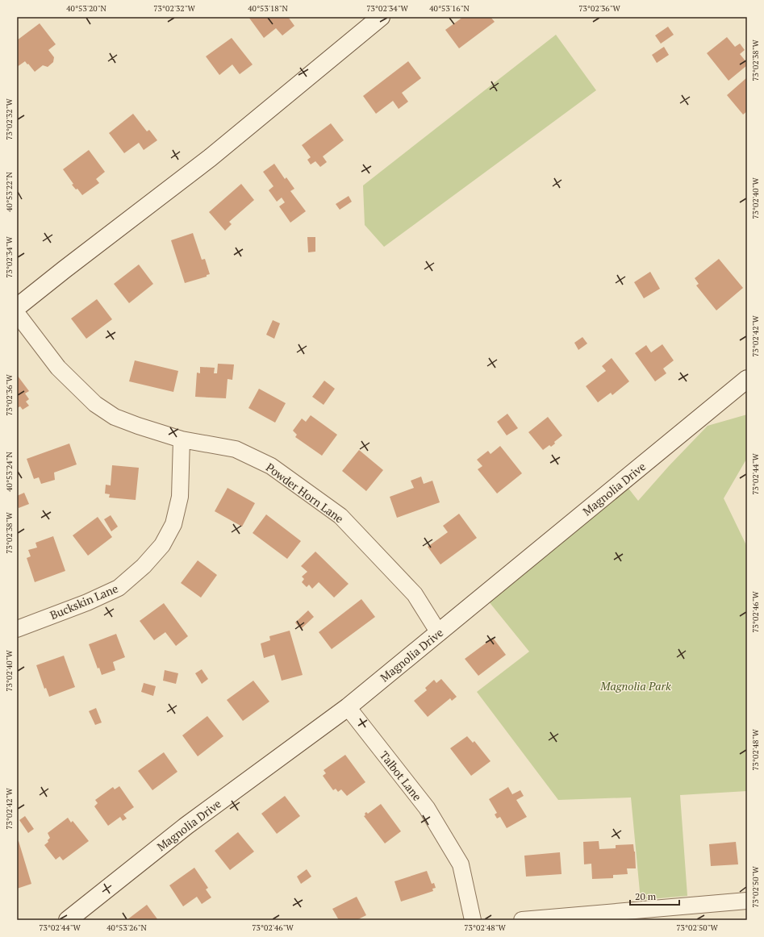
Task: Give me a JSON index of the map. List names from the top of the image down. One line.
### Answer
{"streets":{"street":["Magnolia Drive","Powder Horn Lane","Buckskin Lane","Talbot Lane"]},"crossings":[["Magnolia Drive","Powder Horn Lane"],["Magnolia Drive","Talbot Lane"],["Powder Horn Lane","Buckskin Lane"]],"parks":["Magnolia Park"],"scale_bar":"20 m","coordinates":["40°53'20\"N","73°02'32\"W","40°53'18\"N","73°02'34\"W","40°53'16\"N","73°02'36\"W","73°02'38\"W","40°53'22\"N","73°02'40\"W","73°02'42\"W","40°53'24\"N","73°02'44\"W","73°02'46\"W","73°02'48\"W","73°02'50\"W","40°53'26\"N"]}
